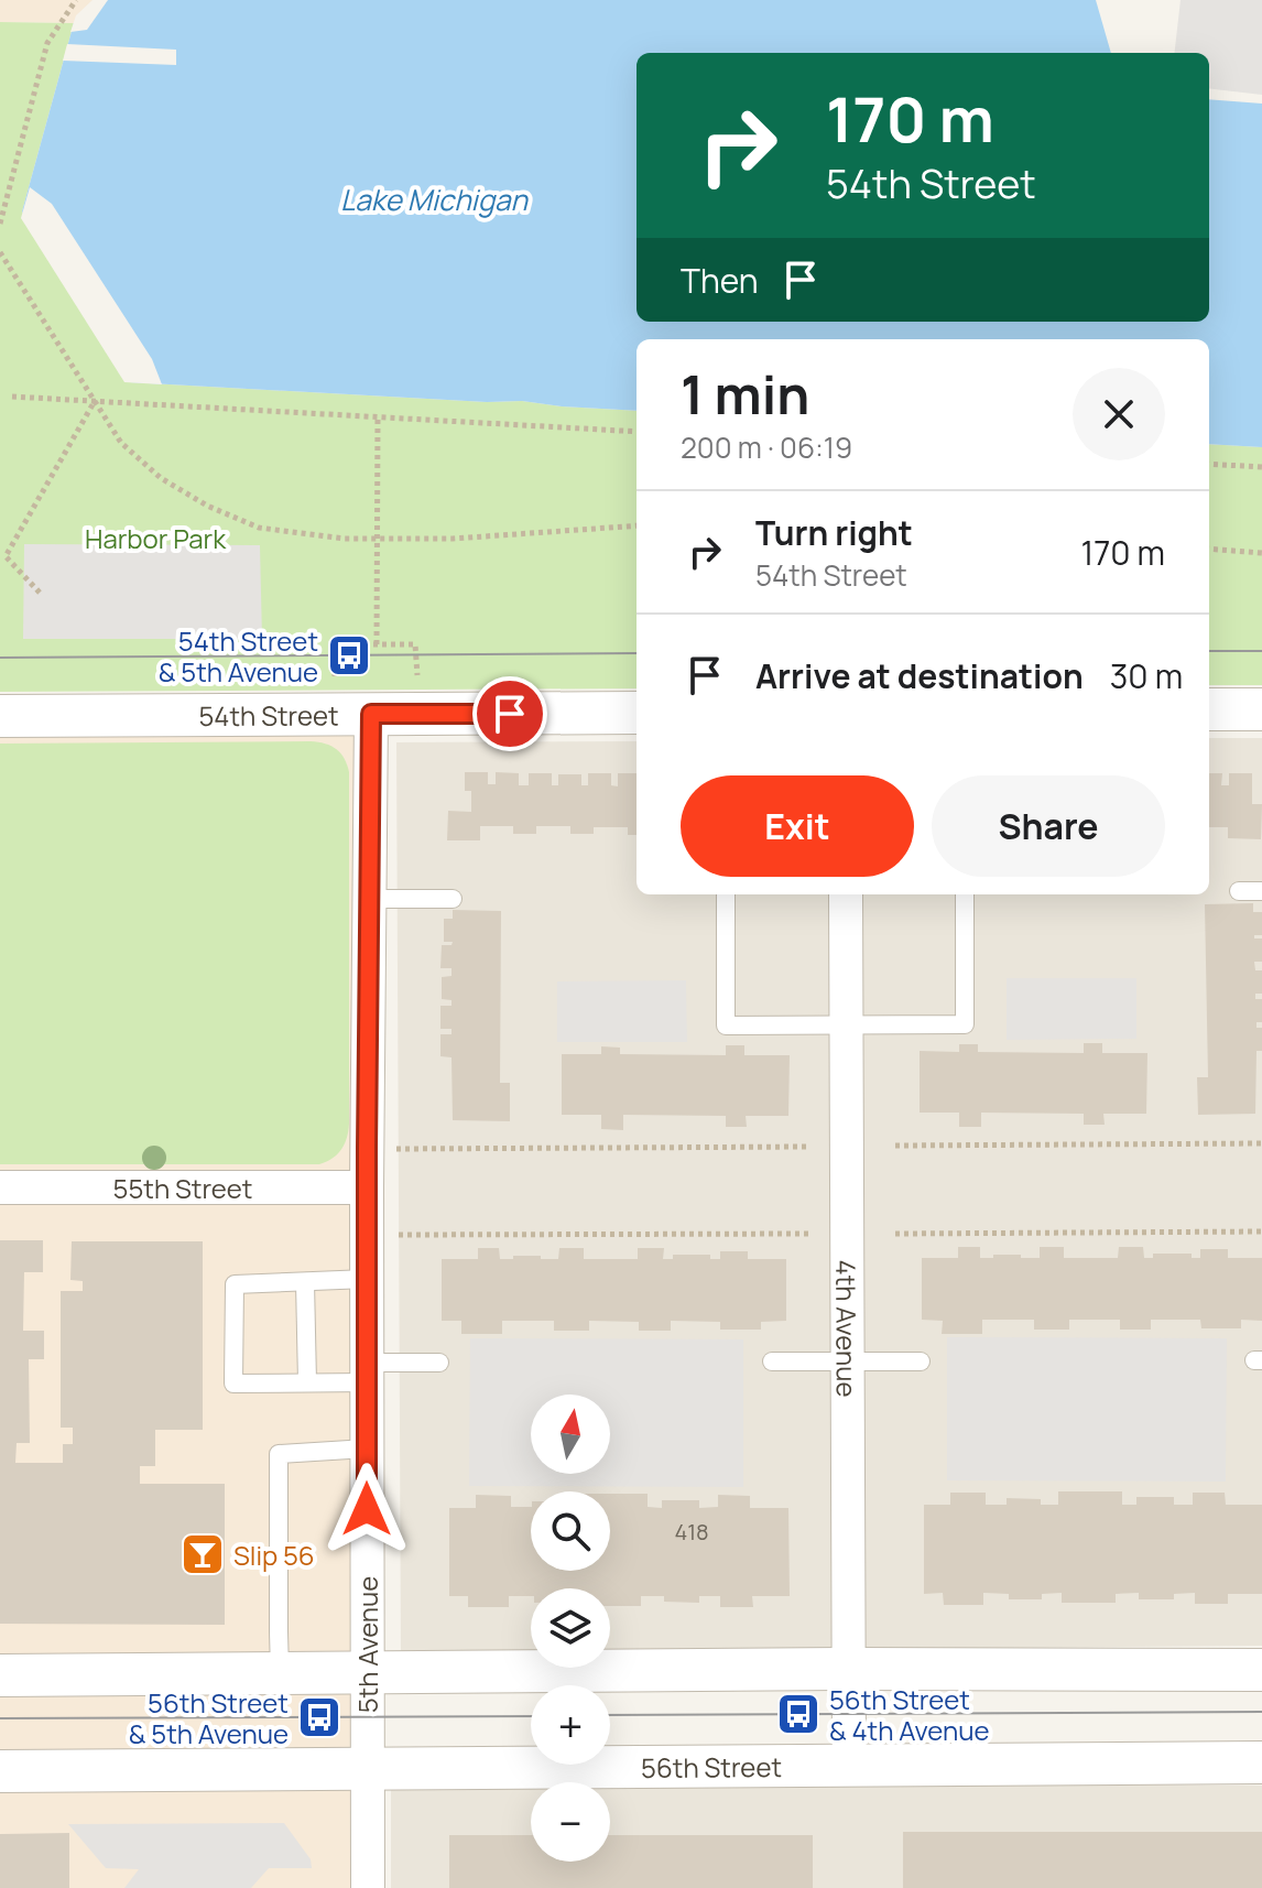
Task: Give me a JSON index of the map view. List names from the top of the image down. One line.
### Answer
{"streets":{"street":["54th Street","55th Street","4th Avenue","5th Avenue","56th Street"]},"crossings":[["54th Street","5th Avenue"],["55th Street","5th Avenue"],["4th Avenue","56th Street"],["5th Avenue","56th Street"]],"water":["Lake Michigan"],"parks":["Harbor Park"],"places":{"bus stop":["54th Street & 5th Avenue","56th Street & 4th Avenue","56th Street & 5th Avenue"],"bar":["Slip 56"]},"house_numbers":["418"],"north":"top","page":{"turn":["170 m","54th Street"],"then":"Then","heading":["1 min","200 m · 06:19"],"list":[{"name":"Turn right","note":"54th Street","value":"170 m"},{"name":"Arrive at destination","value":"30 m"}],"buttons":["Exit","Share"],"map_buttons":["+","−"]}}
